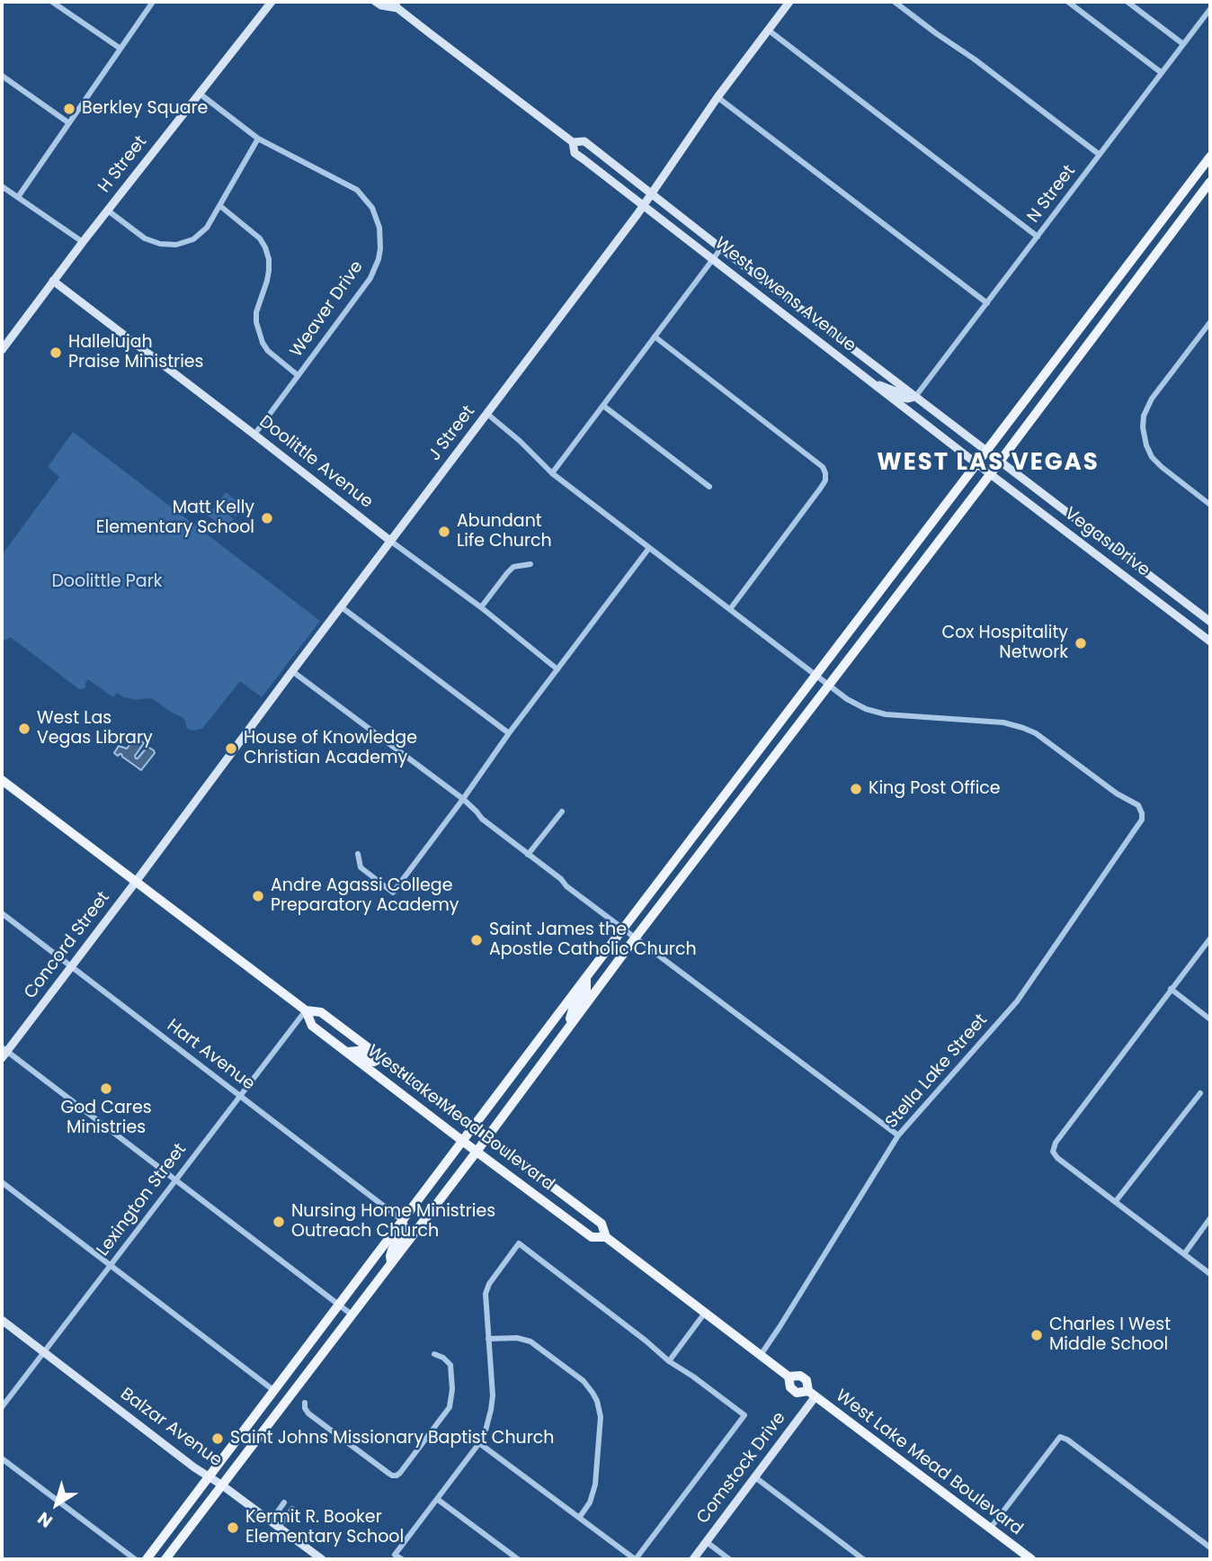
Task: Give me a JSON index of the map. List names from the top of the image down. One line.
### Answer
{"streets":{"main road":["West Lake Mead Boulevard"],"street":["H Street","N Street","West Owens Avenue","Weaver Drive","J Street","Doolittle Avenue","Vegas Drive","Concord Street","Hart Avenue","Stella Lake Street","Lexington Street","Balzar Avenue","Comstock Drive"]},"crossings":[["H Street","Weaver Drive"],["H Street","Doolittle Avenue"],["N Street","West Owens Avenue"],["West Owens Avenue","J Street"],["West Owens Avenue","Vegas Drive"],["Weaver Drive","Doolittle Avenue"],["J Street","Doolittle Avenue"],["J Street","Concord Street"],["J Street","West Lake Mead Boulevard"],["Concord Street","Hart Avenue"],["Concord Street","West Lake Mead Boulevard"],["Hart Avenue","Lexington Street"],["Stella Lake Street","West Lake Mead Boulevard"],["West Lake Mead Boulevard","Lexington Street"],["West Lake Mead Boulevard","Comstock Drive"],["Lexington Street","Balzar Avenue"]],"districts":["WEST LAS VEGAS"],"parks":["Doolittle Park"],"places":["Berkley Square","Hallelujah Praise Ministries","Matt Kelly Elementary School","Abundant Life Church","Cox Hospitality Network","West Las Vegas Library","House of Knowledge Christian Academy","King Post Office","Andre Agassi College Preparatory Academy","Saint James the Apostle Catholic Church","God Cares Ministries","Nursing Home Ministries Outreach Church","Charles I West Middle School","Saint Johns Missionary Baptist Church","Kermit R. Booker Elementary School"],"north":"bottom left"}
